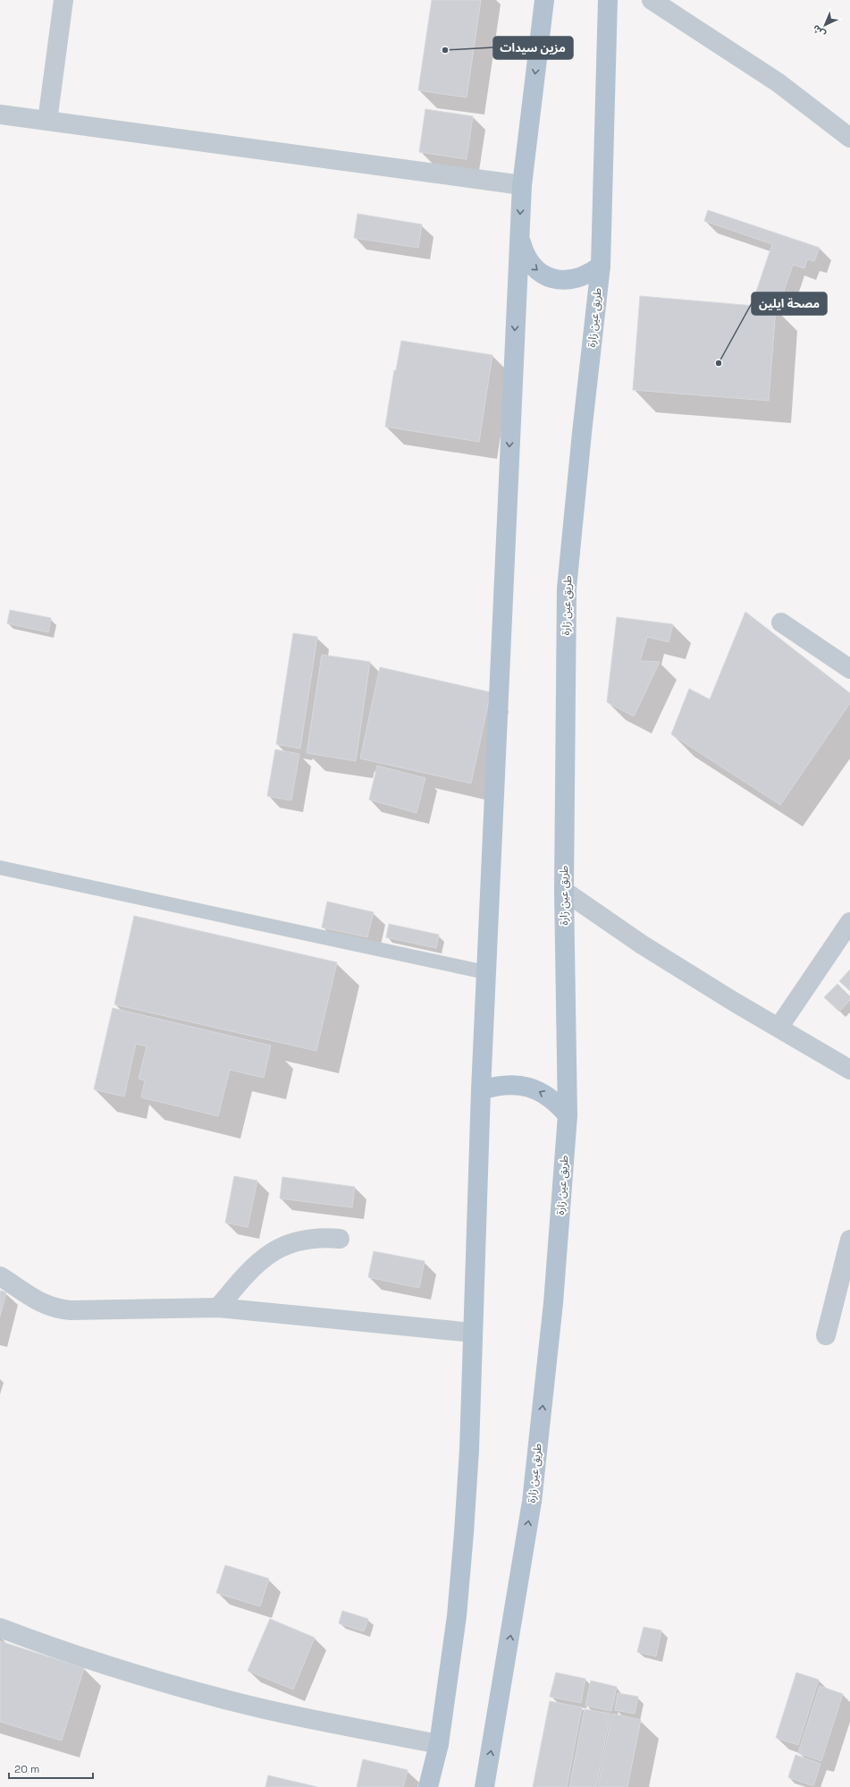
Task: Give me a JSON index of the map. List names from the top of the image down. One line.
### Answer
{"streets":{"main road":["طريق عين زارة"]},"places":["مزين سيدات","مصحة ايلين"],"scale_bar":"20 m","north":"bottom left"}
